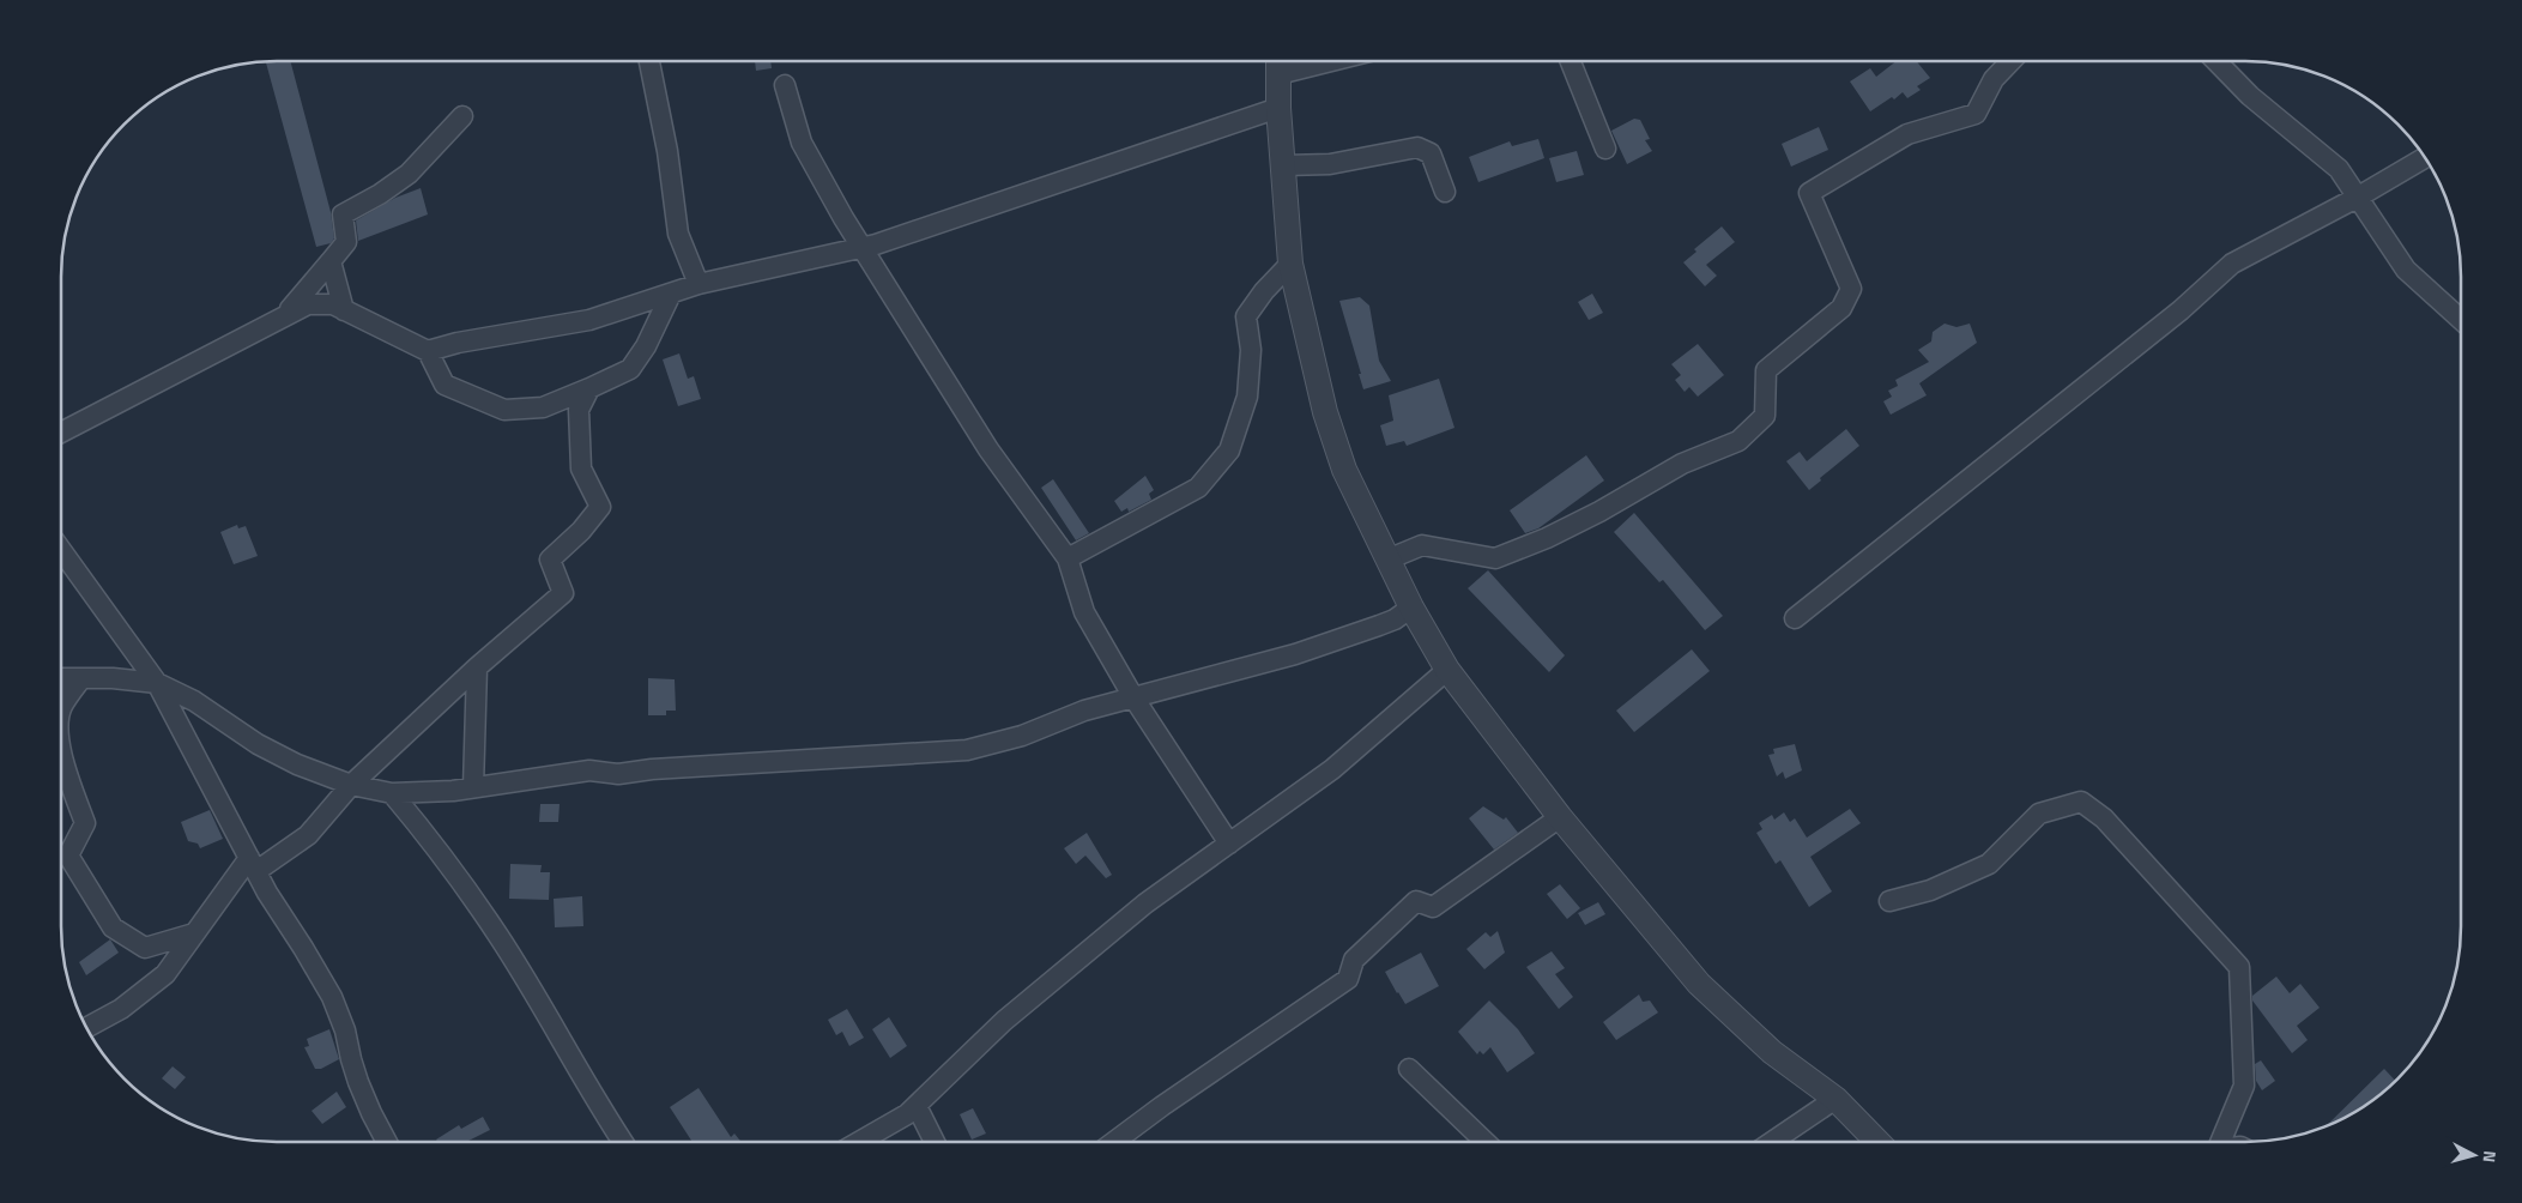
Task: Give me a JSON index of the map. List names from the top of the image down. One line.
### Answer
{"north":"right"}
